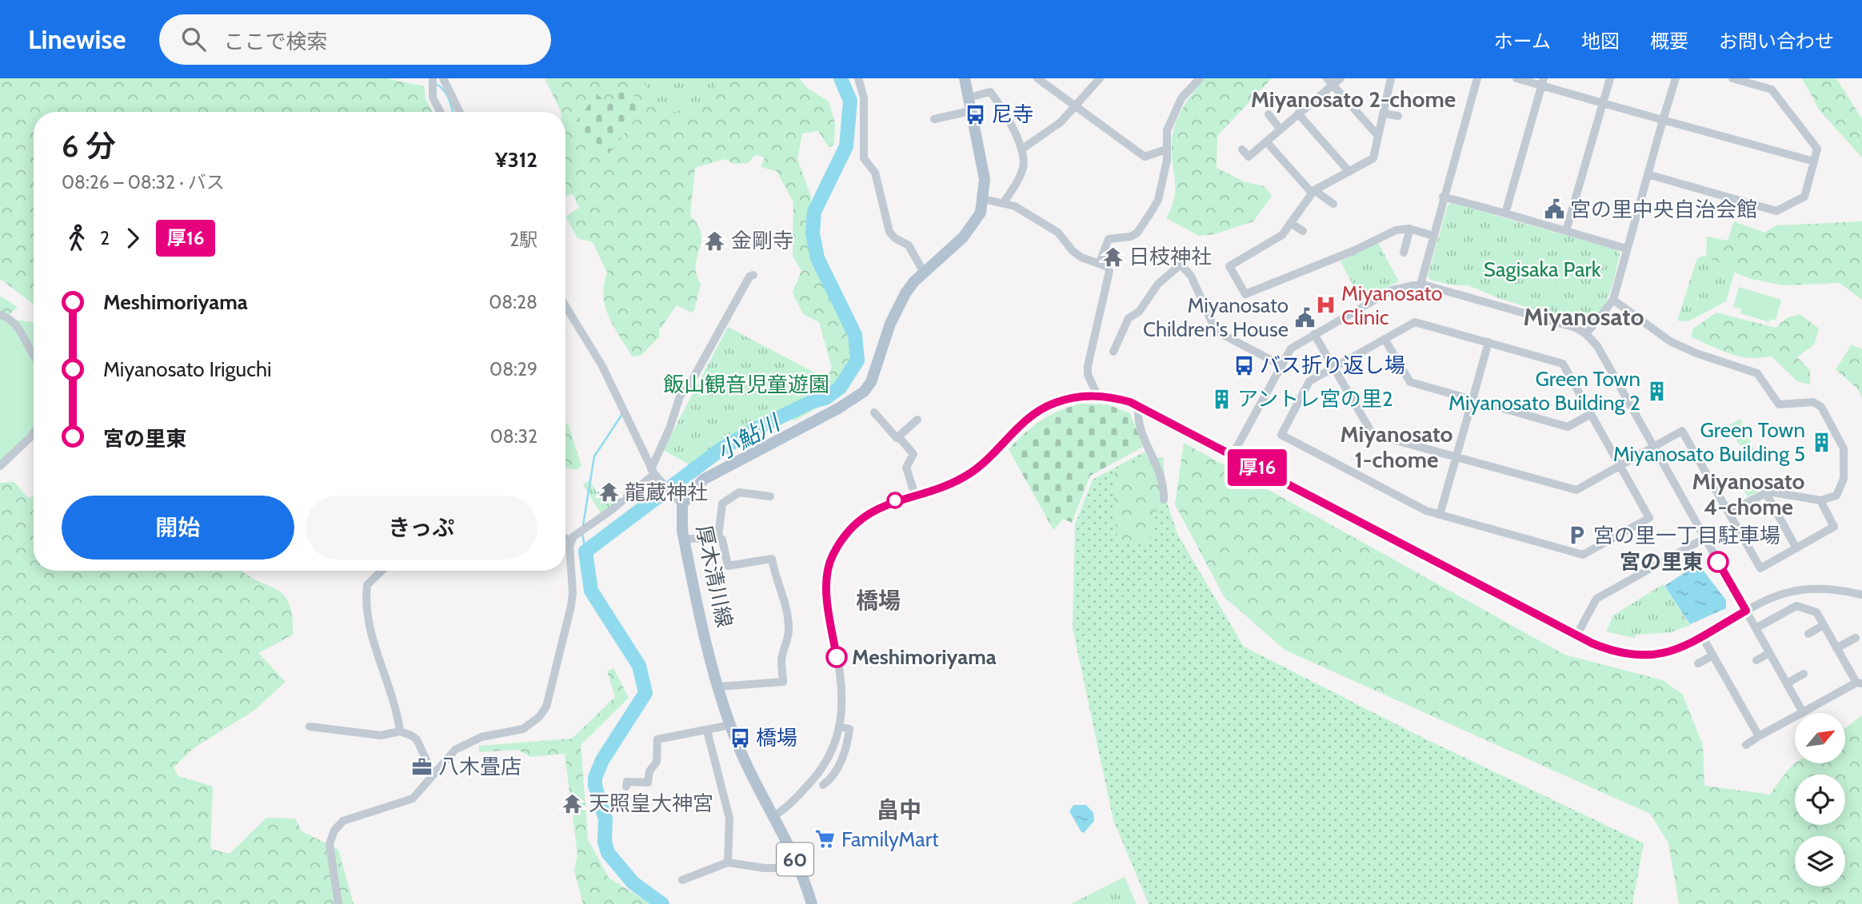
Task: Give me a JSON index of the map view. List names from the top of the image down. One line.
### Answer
{"streets":{"main road":["厚木清川線","60"]},"districts":["Miyanosato 2-chome","Miyanosato","Miyanosato 1-chome","Miyanosato 4-chome","橋場","畠中"],"water":["小鮎川"],"parks":["Sagisaka Park","飯山観音児童遊園"],"places":{"bus stop":["尼寺","バス折り返し場","橋場"],"public building":["宮の里中央自治会館","Miyanosato Children's House"],"temple":["金剛寺","日枝神社","龍蔵神社","天照皇大神宮"],"hospital":["Miyanosato Clinic"],"building":["Green Town Miyanosato Building 2","アントレ宮の里2","Green Town Miyanosato Building 5"],"parking":["宮の里一丁目駐車場"],"other":["宮の里東","Meshimoriyama"],"office":["八木畳店"],"supermarket":["FamilyMart"]},"lines":["bus line 厚16"],"north":"top right","page":{"header":"Linewise","search":"ここで検索","nav":["ホーム","地図","概要","お問い合わせ"],"on_map":"厚16","heading":["6 分","08:26 – 08:32 · バス","¥312"],"legs":["2","厚16","2駅"],"list":[{"name":"Meshimoriyama","value":"08:28"},{"name":"Miyanosato Iriguchi","value":"08:29"},{"name":"宮の里東","value":"08:32"}],"buttons":["開始","きっぷ"]}}
